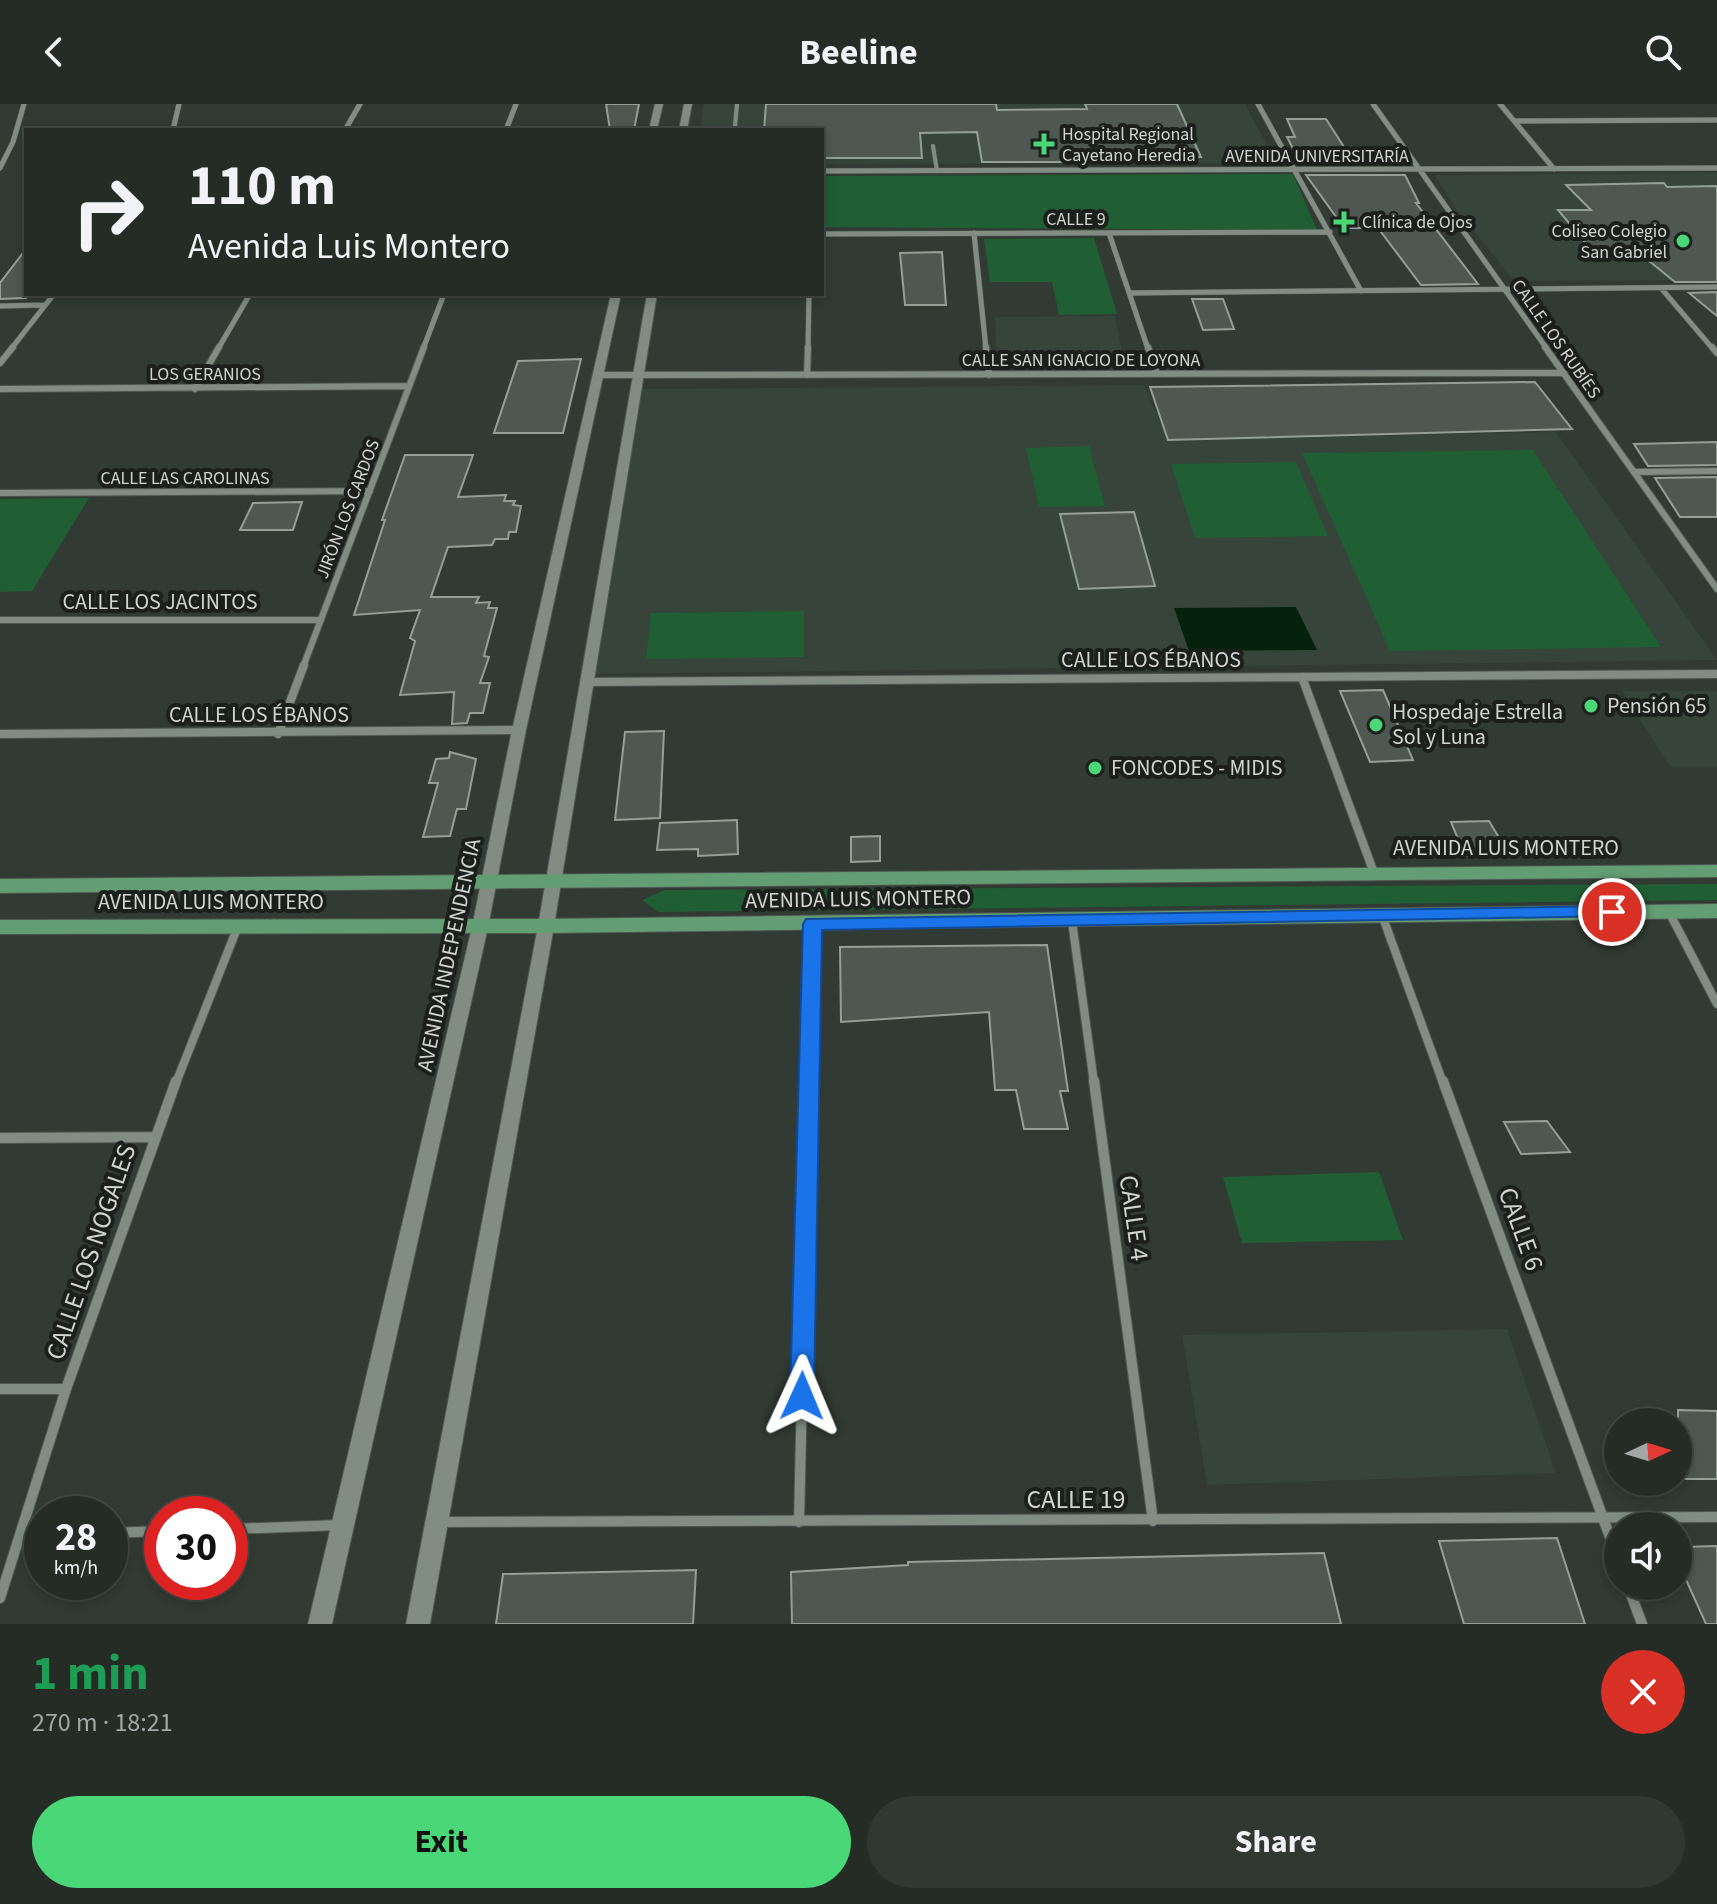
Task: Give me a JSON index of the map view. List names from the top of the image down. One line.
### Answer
{"streets":{"main road":["AVENIDA LUIS MONTERO","AVENIDA INDEPENDENCIA"],"street":["AVENIDA UNIVERSITARÍA","CALLE 9","CALLE LOS RUBÍES","CALLE SAN IGNACIO DE LOYONA","LOS GERANIOS","CALLE LAS CAROLINAS","JIRÓN LOS CARDOS","CALLE LOS JACINTOS","CALLE LOS ÉBANOS","CALLE 4","CALLE 6","CALLE LOS NOGALES","CALLE 19"]},"crossings":[["AVENIDA UNIVERSITARÍA","CALLE LOS RUBÍES"],["CALLE LOS RUBÍES","CALLE SAN IGNACIO DE LOYONA"],["CALLE SAN IGNACIO DE LOYONA","AVENIDA INDEPENDENCIA"],["LOS GERANIOS","JIRÓN LOS CARDOS"],["CALLE LAS CAROLINAS","JIRÓN LOS CARDOS"],["JIRÓN LOS CARDOS","CALLE LOS JACINTOS"],["JIRÓN LOS CARDOS","CALLE LOS ÉBANOS"],["CALLE LOS ÉBANOS","AVENIDA INDEPENDENCIA"],["AVENIDA LUIS MONTERO","AVENIDA INDEPENDENCIA"],["AVENIDA LUIS MONTERO","CALLE 4"],["AVENIDA LUIS MONTERO","CALLE 6"],["AVENIDA LUIS MONTERO","CALLE LOS NOGALES"],["CALLE 4","CALLE 19"],["CALLE 6","CALLE 19"]],"places":{"health":["Hospital Regional Cayetano Heredia","Clínica de Ojos"],"other":["Coliseo Colegio San Gabriel","Pensión 65","Hospedaje Estrella Sol y Luna","FONCODES - MIDIS"]},"north":"right","page":{"header":"Beeline","turn":["110 m","Avenida Luis Montero"],"speed":"28 km/h","limit":"30","heading":["1 min","270 m · 18:21"],"buttons":["Exit","Share"]}}
